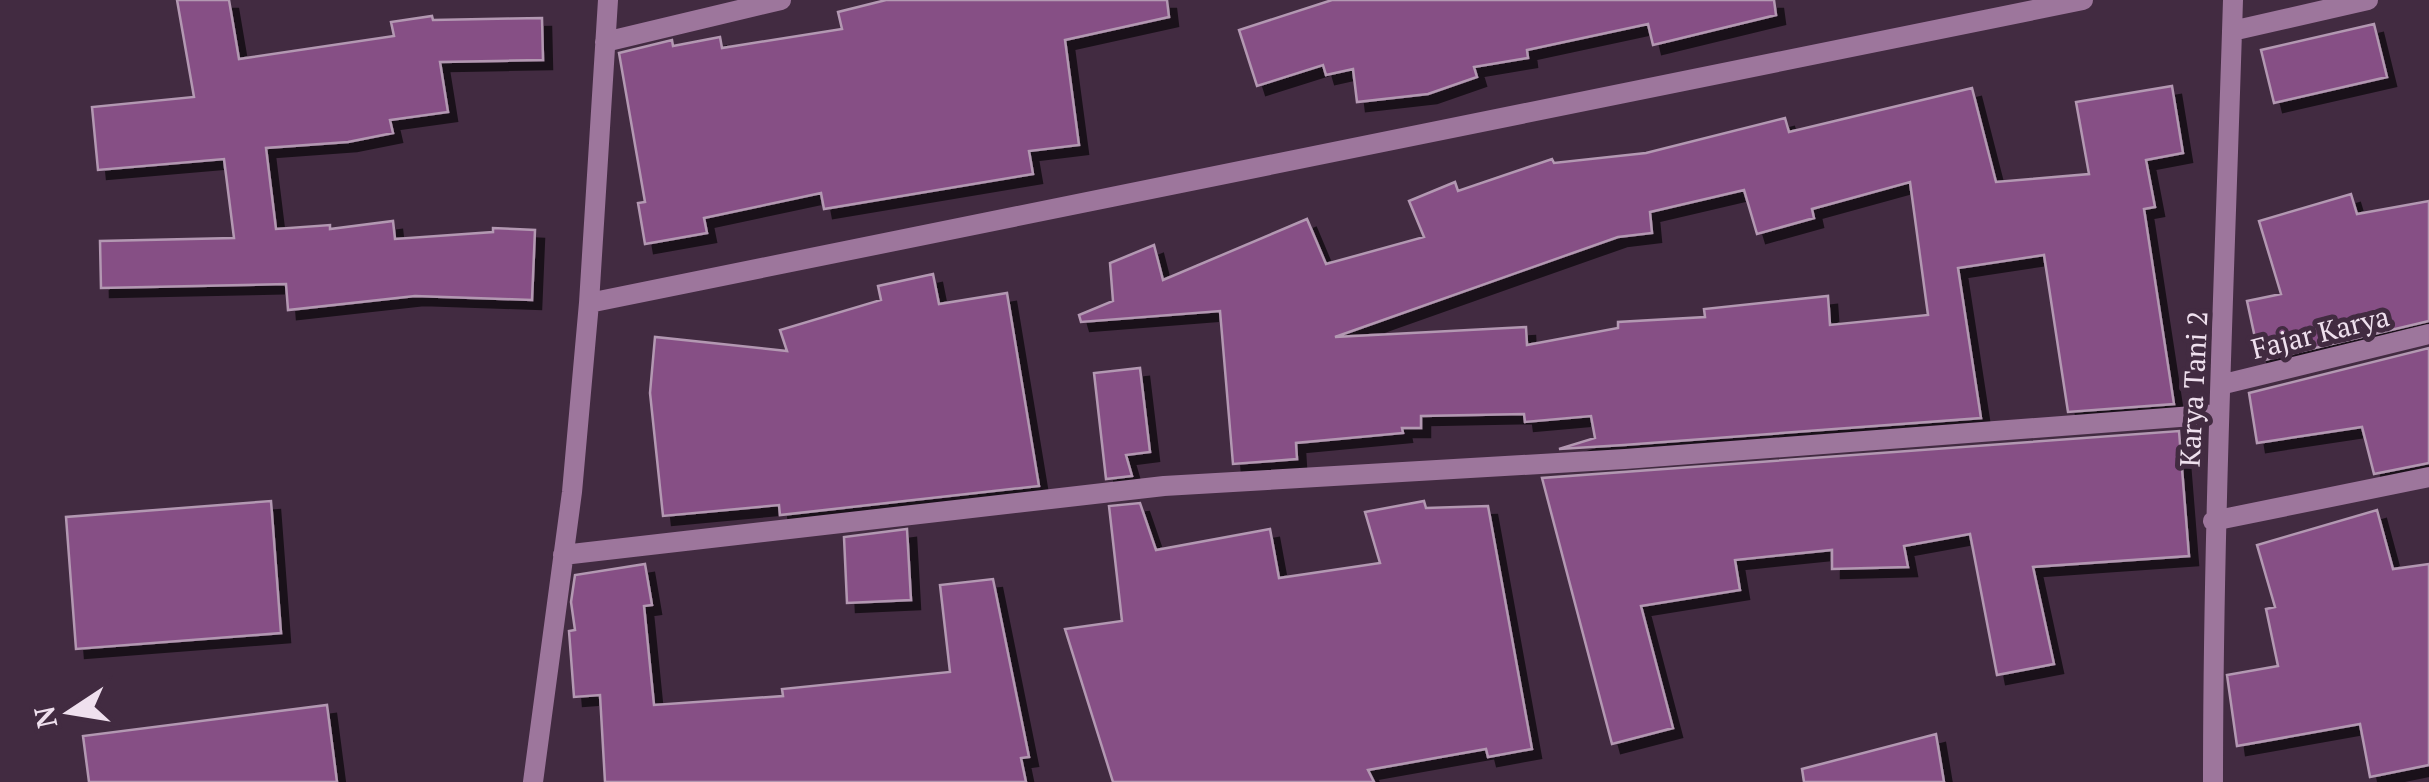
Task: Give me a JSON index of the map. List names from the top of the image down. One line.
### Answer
{"streets":{"street":["Fajar Karya","Karya Tani 2"]},"crossings":[["Fajar Karya","Karya Tani 2"]],"north":"left"}
